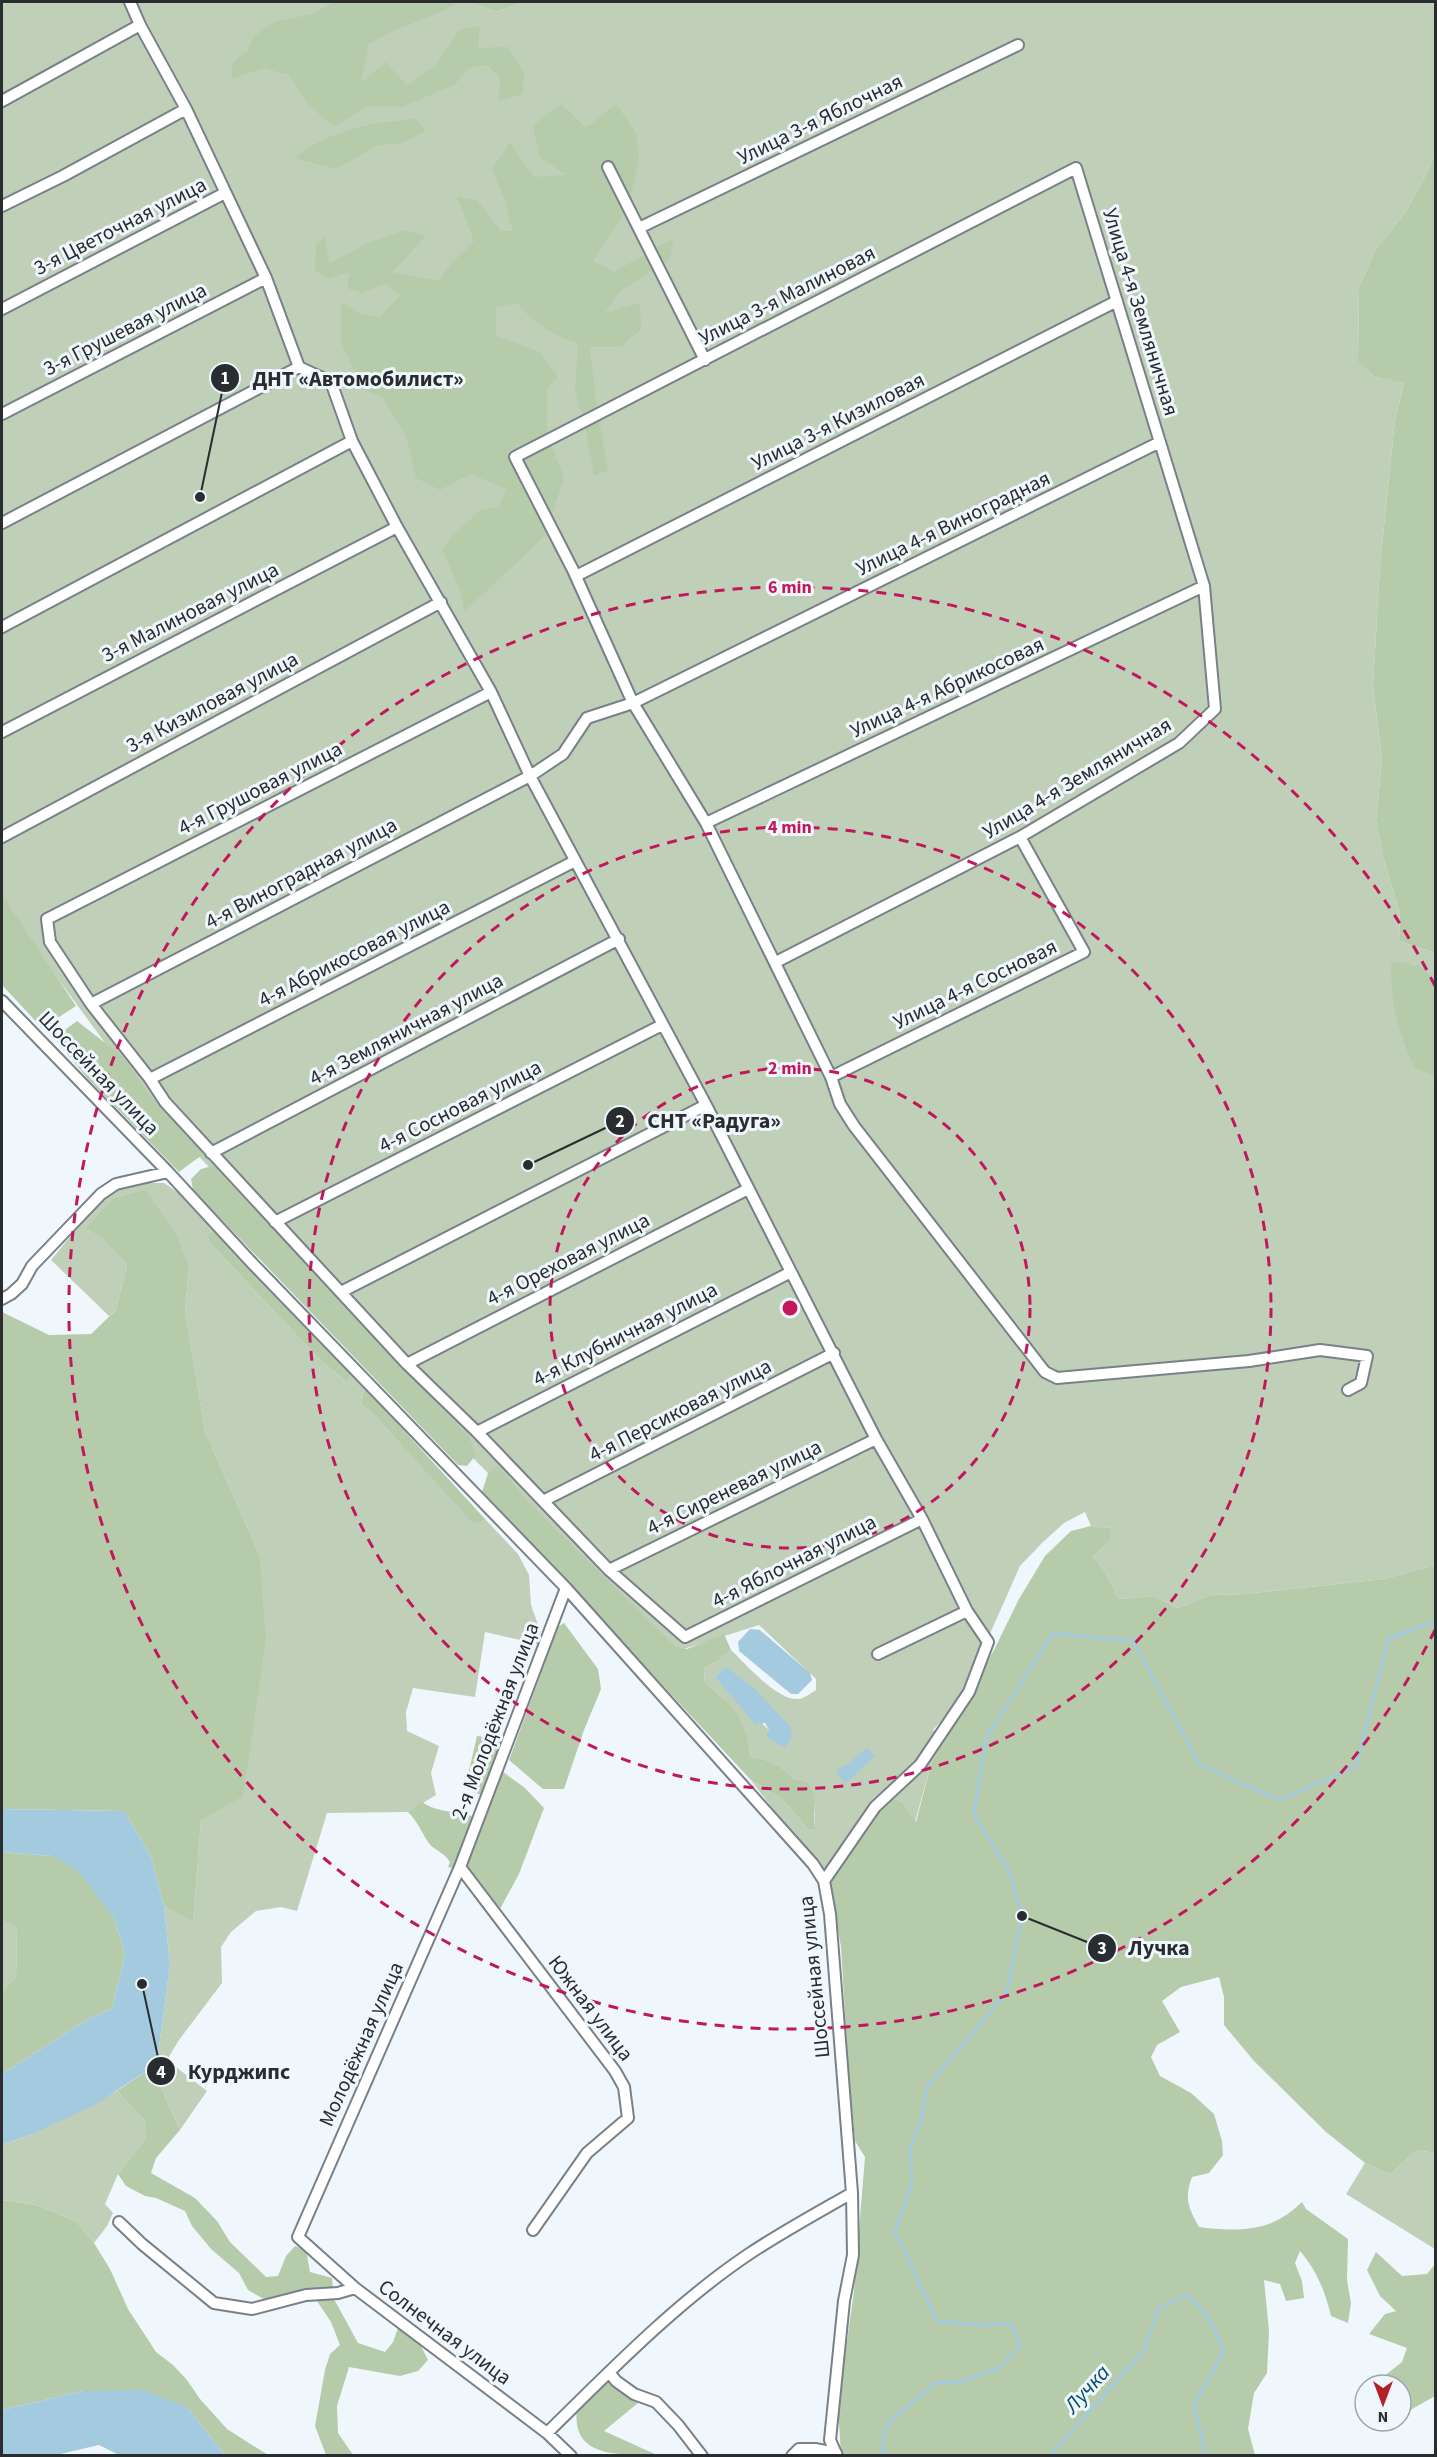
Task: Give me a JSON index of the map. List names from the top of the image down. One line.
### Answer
{"streets":{"street":["Улица 3-я Яблочная","3-я Цветочная улица","Улица 3-я Малиновая","Улица 4-я Земляничная","3-я Грушевая улица","Улица 3-я Кизиловая","Улица 4-я Виноградная","3-я Малиновая улица","Улица 4-я Абрикосовая","3-я Кизиловая улица","4-я Грушовая улица","4-я Виноградная улица","4-я Абрикосовая улица","Улица 4-я Сосновая","4-я Земляничная улица","Шоссейная улица","4-я Сосновая улица","4-я Ореховая улица","4-я Клубничная улица","4-я Персиковая улица","4-я Сиреневая улица","4-я Яблочная улица","2-я Молодёжная улица","Южная улица","Молодёжная улица","Солнечная улица"]},"crossings":[["Улица 3-я Малиновая","Улица 4-я Земляничная"],["Улица 3-я Малиновая","Улица 3-я Кизиловая"],["Улица 4-я Земляничная","Улица 3-я Кизиловая"],["Улица 4-я Земляничная","Улица 4-я Виноградная"],["Улица 4-я Земляничная","Улица 4-я Абрикосовая"],["Улица 4-я Земляничная","Улица 4-я Сосновая"],["Улица 4-я Виноградная","4-я Виноградная улица"],["4-я Грушовая улица","4-я Виноградная улица"],["Шоссейная улица","2-я Молодёжная улица"],["4-я Сиреневая улица","4-я Яблочная улица"],["2-я Молодёжная улица","Южная улица"],["2-я Молодёжная улица","Молодёжная улица"],["Южная улица","Молодёжная улица"],["Молодёжная улица","Солнечная улица"]],"water":["Лучка"],"places":["ДНТ «Автомобилист»","СНТ «Радуга»","Лучка","Курджипс"],"north":"bottom","rings":["6 min","4 min","2 min"]}
